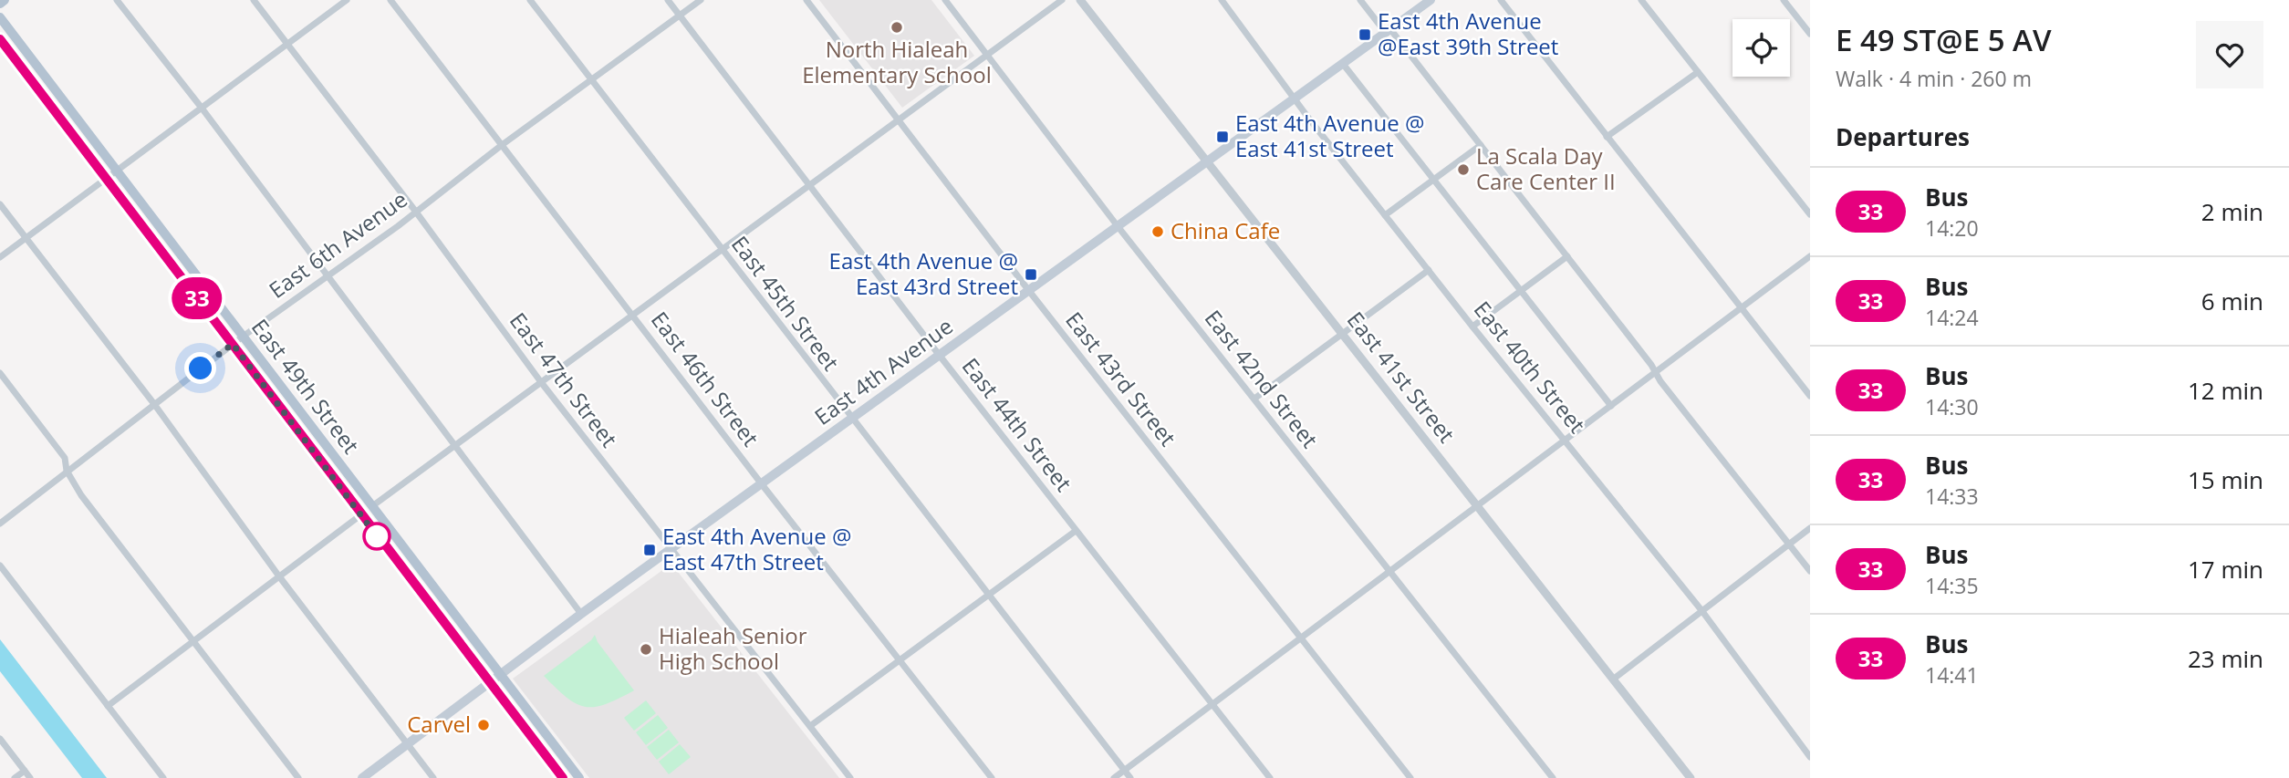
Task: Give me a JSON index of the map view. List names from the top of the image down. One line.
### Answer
{"streets":{"main road":["East 4th Avenue","East 49th Street"],"street":["East 6th Avenue","East 45th Street","East 40th Street","East 41st Street","East 46th Street","East 43rd Street","East 42nd Street","East 47th Street","East 44th Street"]},"crossings":[["East 6th Avenue","East 45th Street"],["East 6th Avenue","East 46th Street"],["East 6th Avenue","East 47th Street"],["East 6th Avenue","East 49th Street"],["East 6th Avenue","East 44th Street"],["East 45th Street","East 4th Avenue"],["East 40th Street","East 4th Avenue"],["East 4th Avenue","East 41st Street"],["East 4th Avenue","East 46th Street"],["East 4th Avenue","East 43rd Street"],["East 4th Avenue","East 42nd Street"],["East 4th Avenue","East 47th Street"],["East 4th Avenue","East 49th Street"],["East 4th Avenue","East 44th Street"]],"places":{"other":["North Hialeah Elementary School","La Scala Day Care Center II","China Cafe","Hialeah Senior High School","Carvel"],"transit":["East 4th Avenue @East 39th Street","East 4th Avenue @ East 41st Street","East 4th Avenue @ East 43rd Street","East 4th Avenue @ East 47th Street"]},"lines":["bus line 33"],"page":{"on_map":"33","heading":[["E 49 ST@E 5 AV","Walk · 4 min · 260 m"],"Departures"],"list":[{"mark":"33","name":"Bus","note":"14:20","value":"2 min"},{"mark":"33","name":"Bus","note":"14:24","value":"6 min"},{"mark":"33","name":"Bus","note":"14:30","value":"12 min"},{"mark":"33","name":"Bus","note":"14:33","value":"15 min"},{"mark":"33","name":"Bus","note":"14:35","value":"17 min"},{"mark":"33","name":"Bus","note":"14:41","value":"23 min"}]}}
